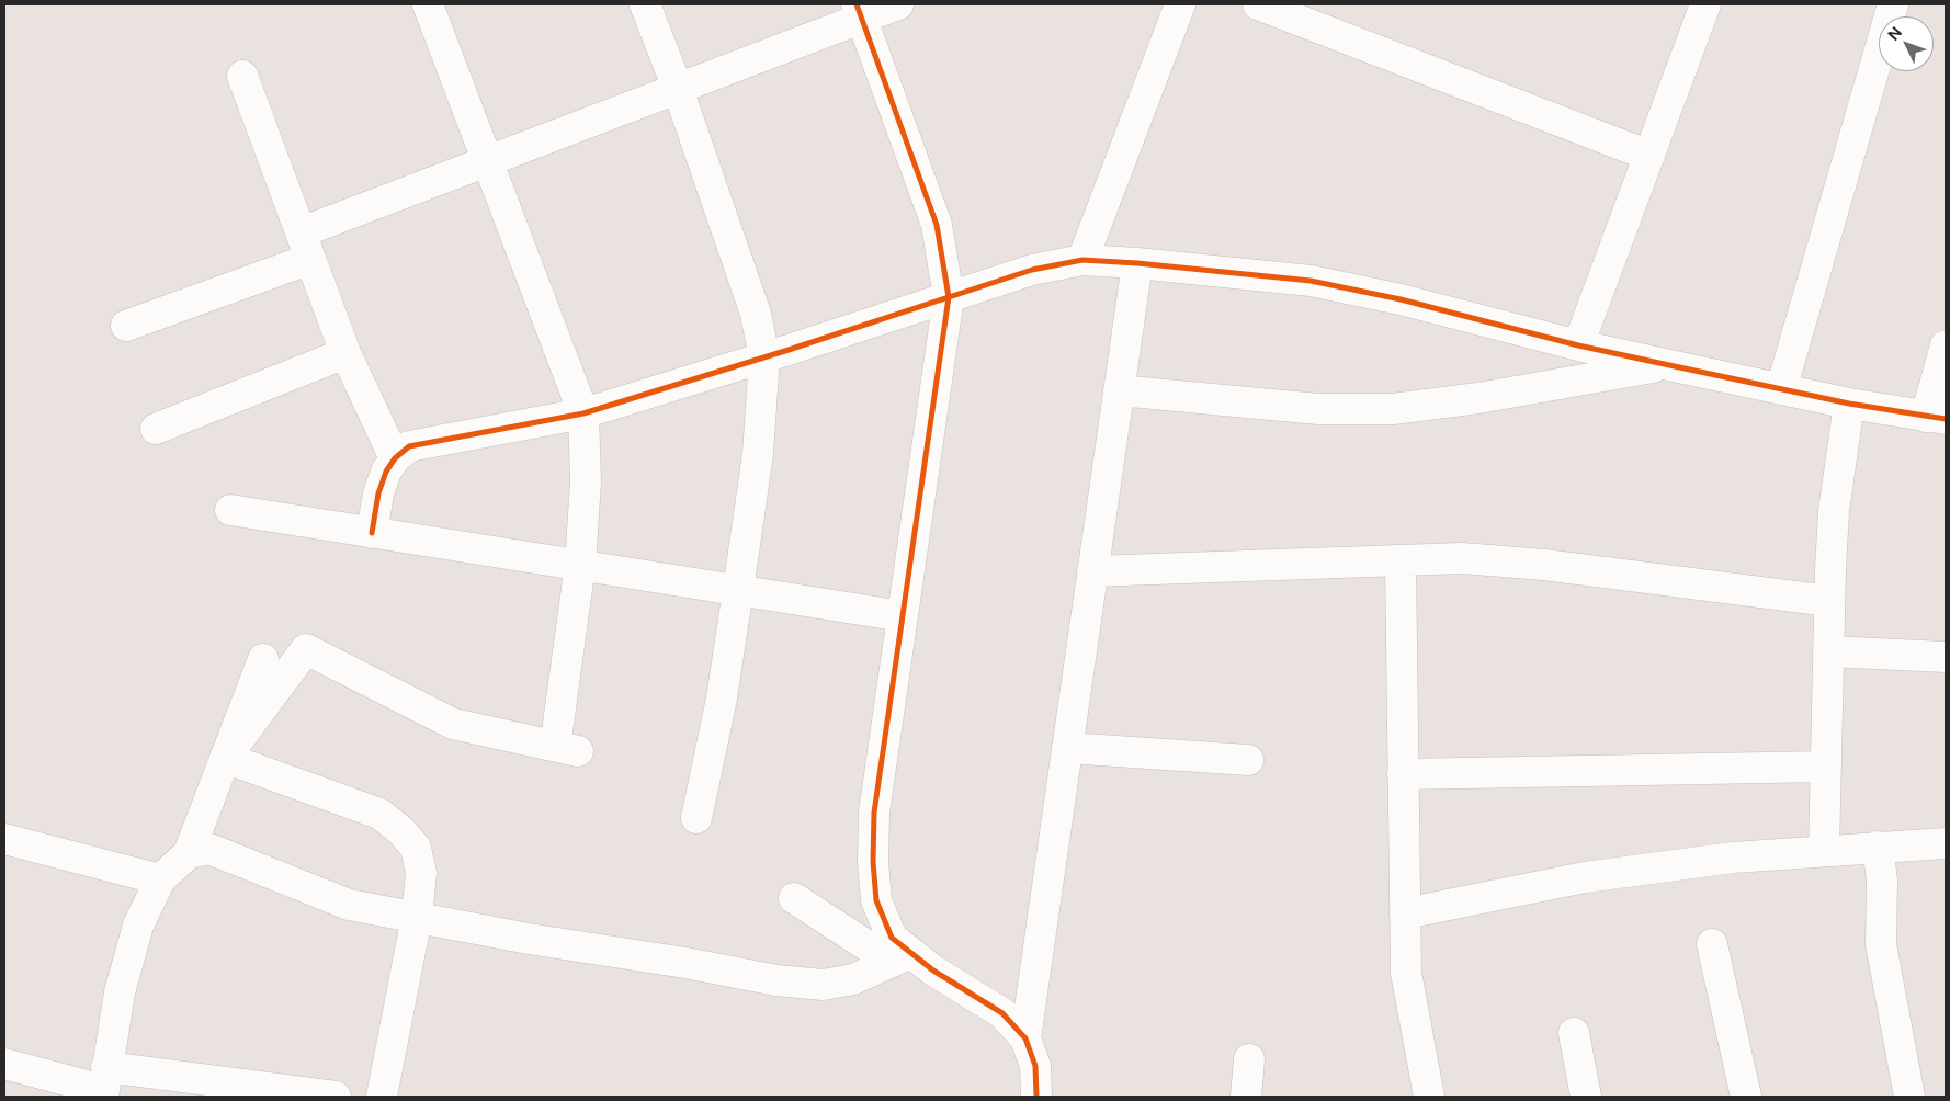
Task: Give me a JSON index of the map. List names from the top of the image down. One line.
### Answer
{"north":"top left"}
